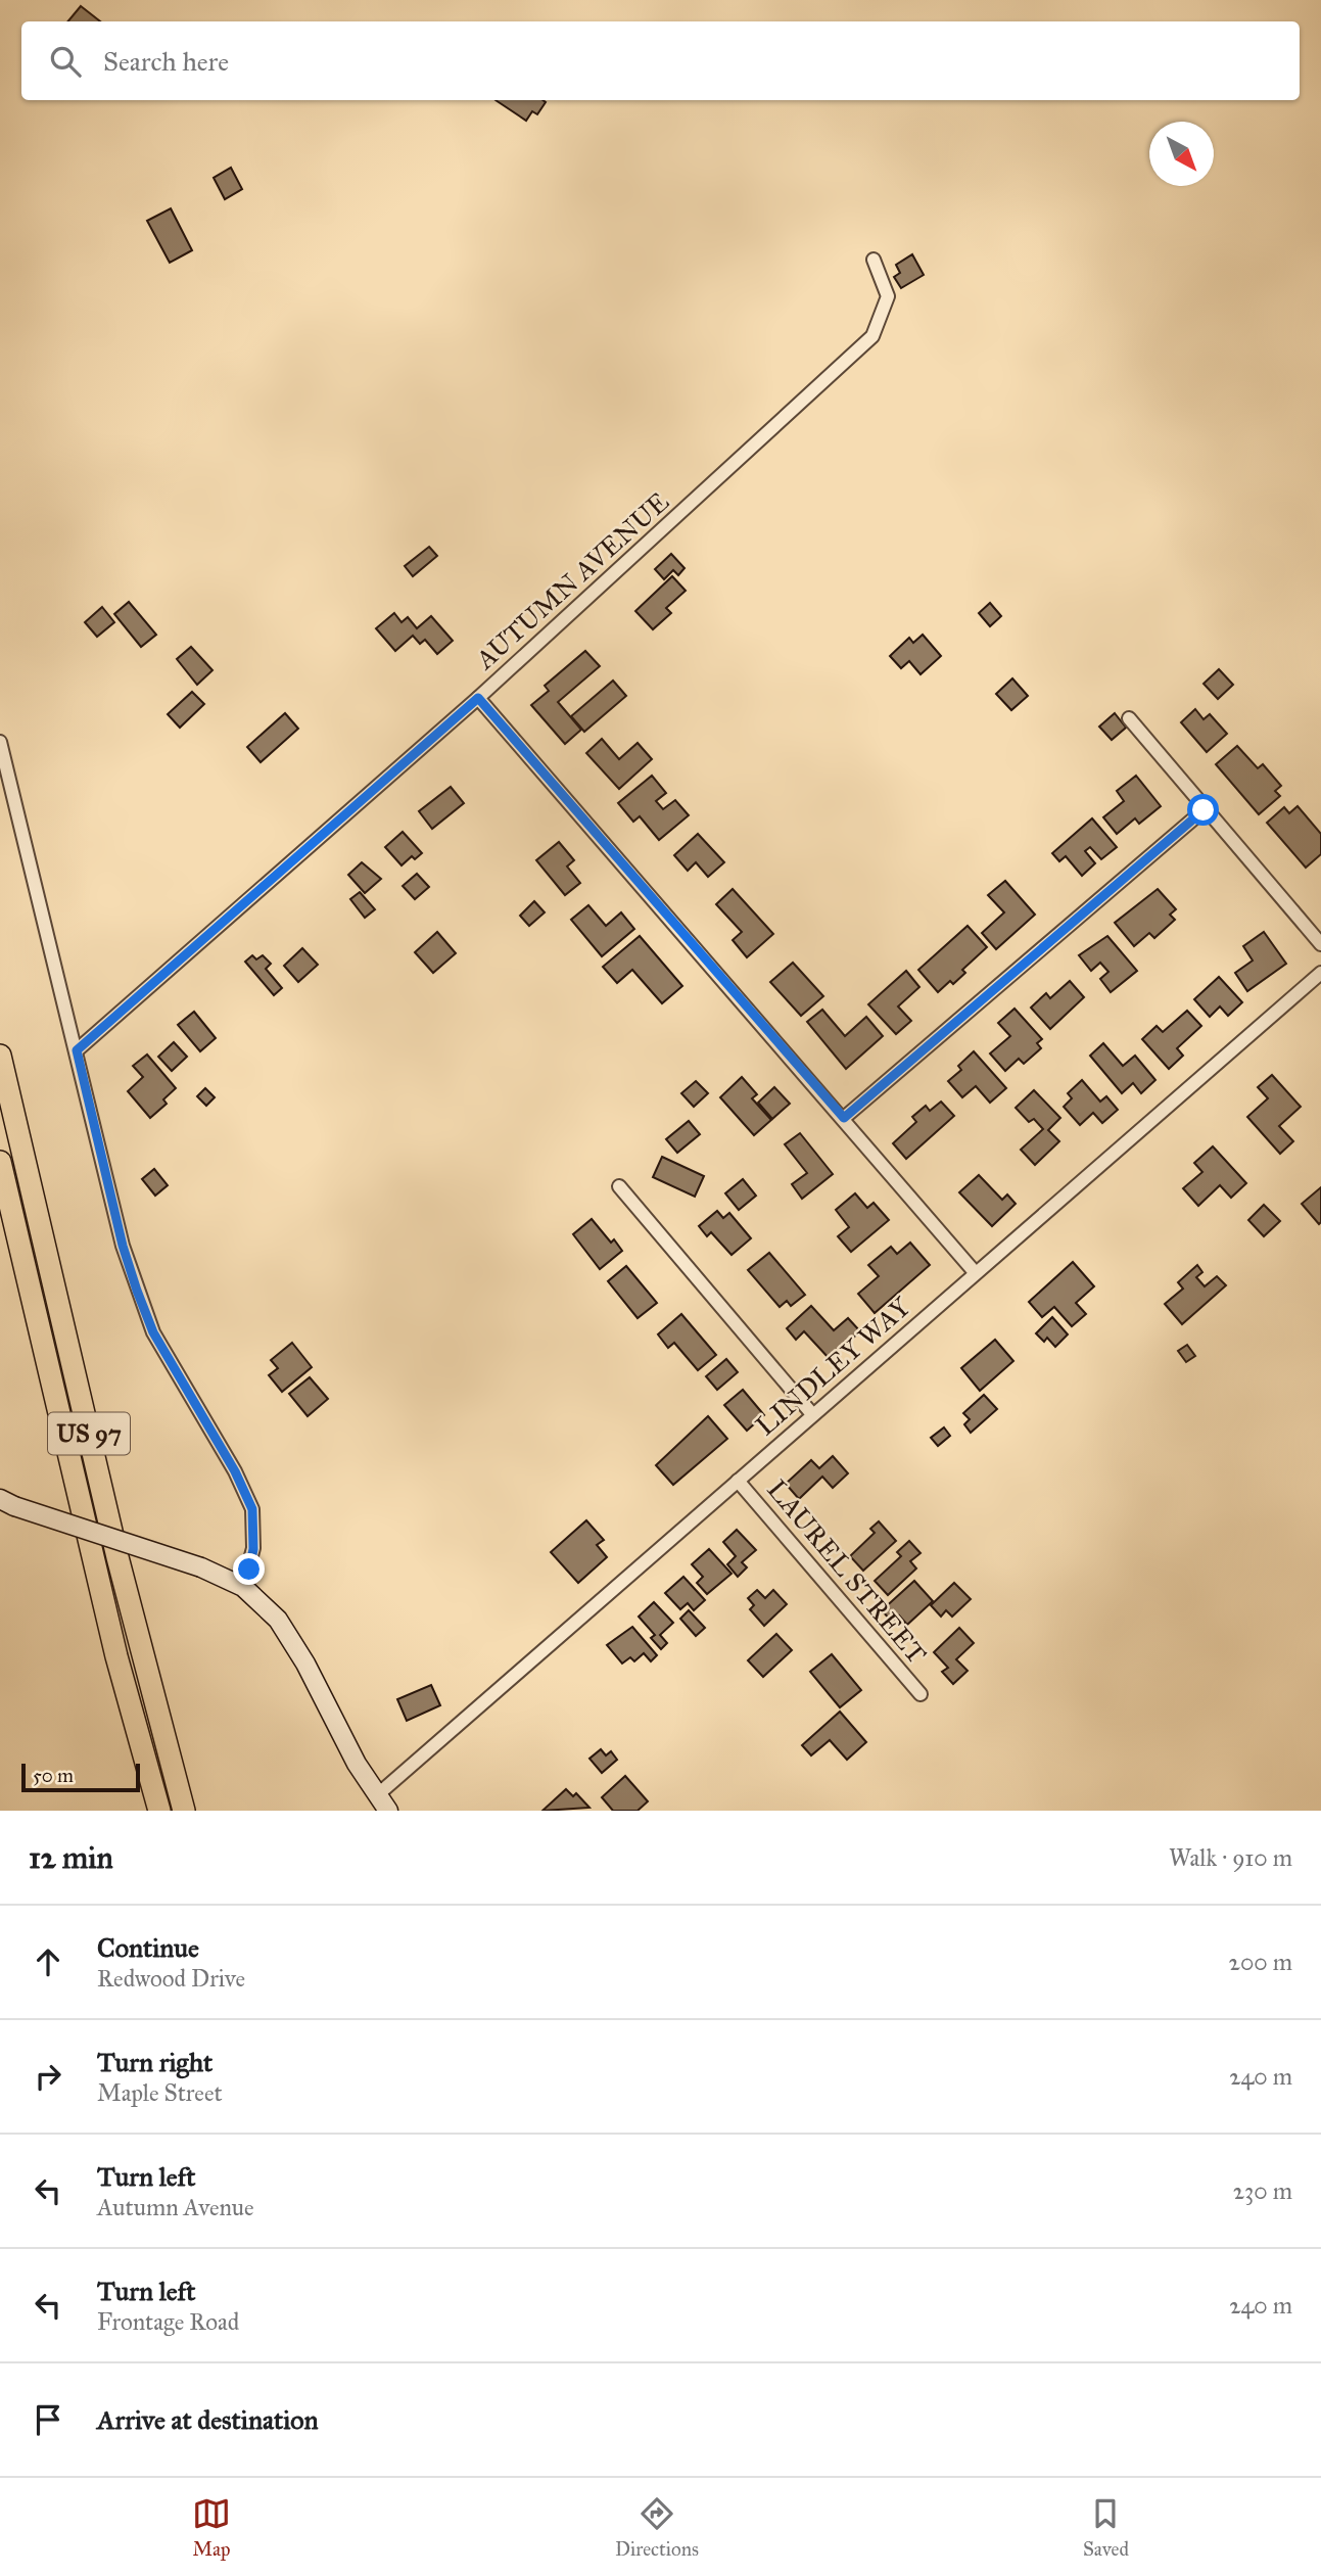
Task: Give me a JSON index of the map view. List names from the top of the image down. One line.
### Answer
{"streets":{"highway":["US 97"],"street":["AUTUMN AVENUE","LINDLEY WAY","LAUREL STREET"]},"crossings":[["LINDLEY WAY","LAUREL STREET"]],"scale_bar":"50 m","north":"bottom right","page":{"search":"Search here","scale":"50 m","heading":["12 min","Walk · 910 m"],"list":[["Continue","Redwood Drive","200 m"],["Turn right","Maple Street","240 m"],["Turn left","Autumn Avenue","230 m"],["Turn left","Frontage Road","240 m"],"Arrive at destination"],"nav":["Map","Directions","Saved"]}}
